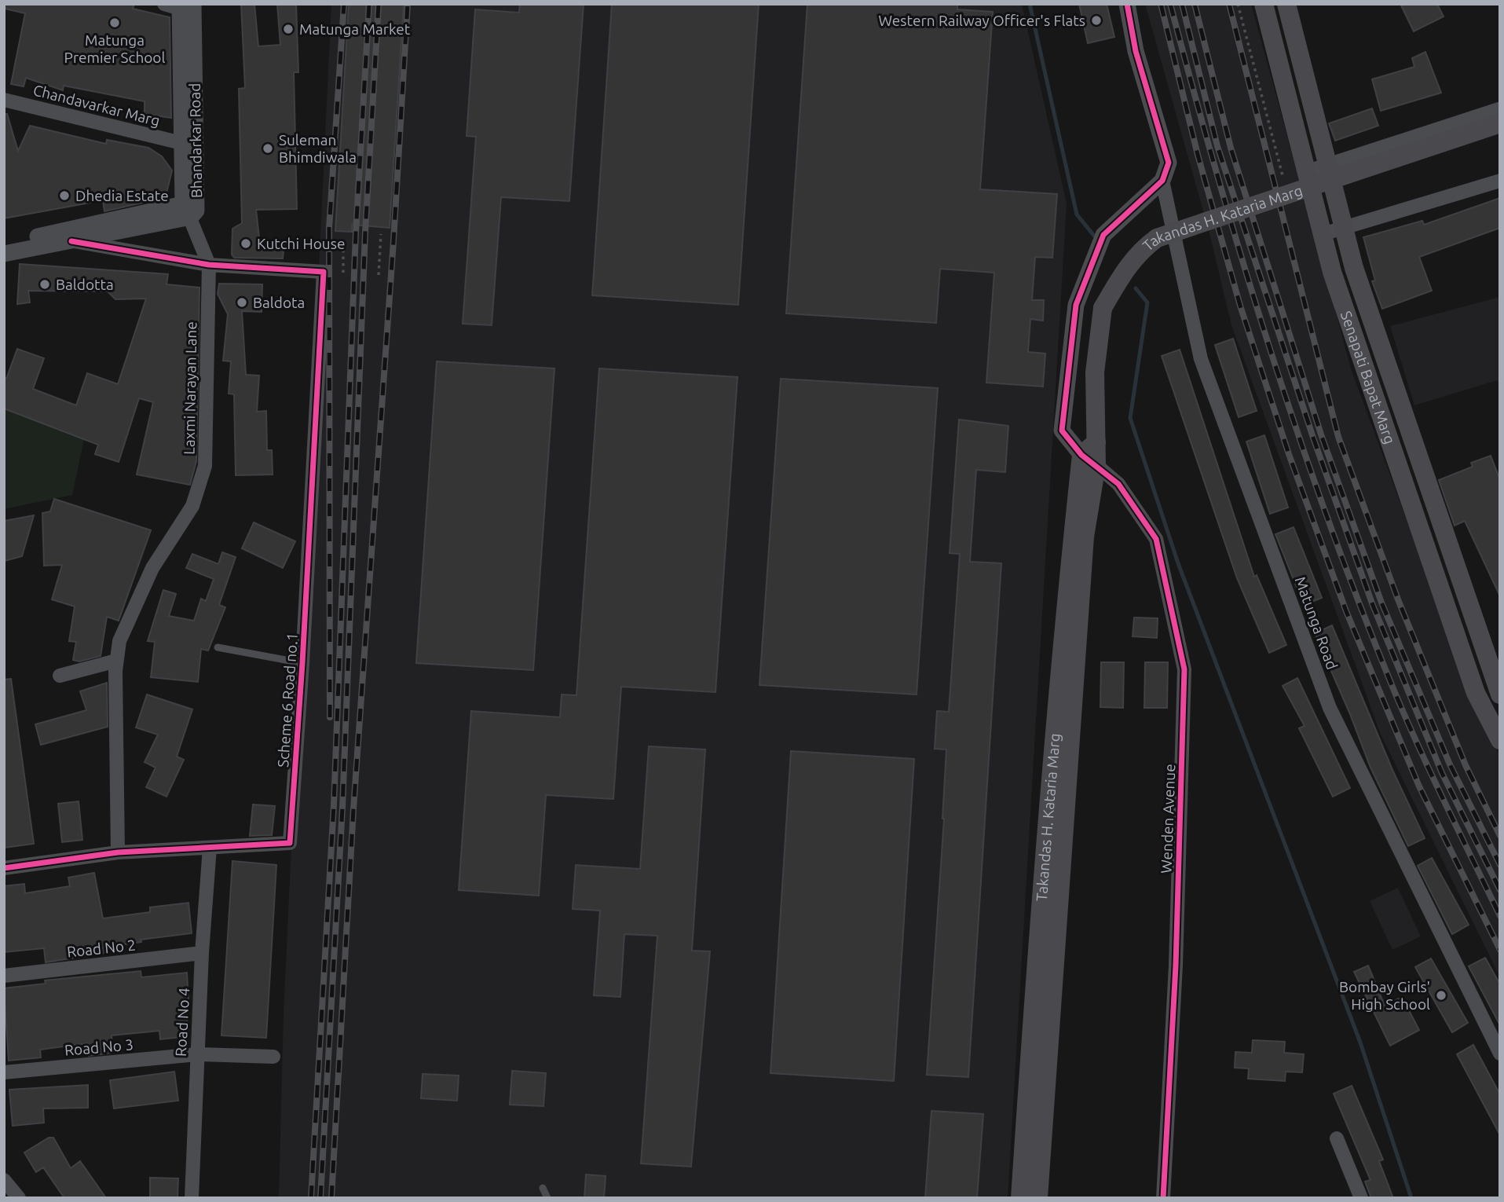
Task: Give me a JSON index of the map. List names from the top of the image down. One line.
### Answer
{"streets":{"main road":["Takandas H. Kataria Marg","Senapati Bapat Marg"],"street":["Chandavarkar Marg","Bhandarkar Road","Laxmi Narayan Lane","Matunga Road","Scheme 6 Road no.1","Wenden Avenue","Road No 2","Road No 4","Road No 3"]},"crossings":[["Bhandarkar Road","Laxmi Narayan Lane"],["Takandas H. Kataria Marg","Wenden Avenue"],["Laxmi Narayan Lane","Scheme 6 Road no.1"],["Scheme 6 Road no.1","Road No 4"],["Road No 2","Road No 4"],["Road No 4","Road No 3"]],"places":["Western Railway Officer's Flats","Matunga Premier School","Matunga Market","Suleman Bhimdiwala","Dhedia Estate","Kutchi House","Baldotta","Baldota","Bombay Girls' High School"]}
